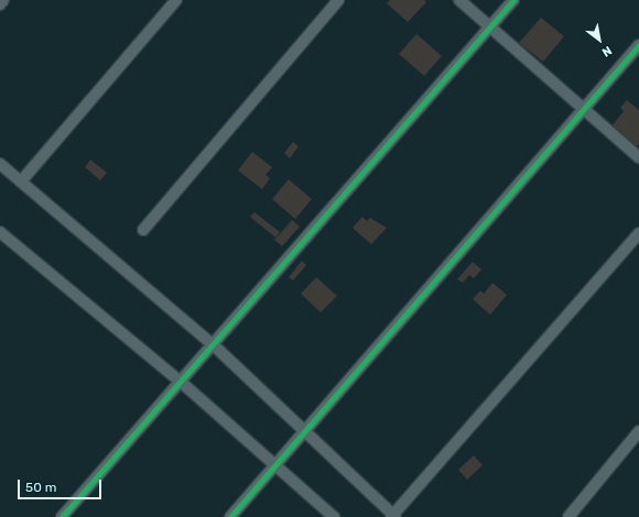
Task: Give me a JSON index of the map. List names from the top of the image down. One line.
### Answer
{"scale_bar":"50 m","north":"bottom right"}
